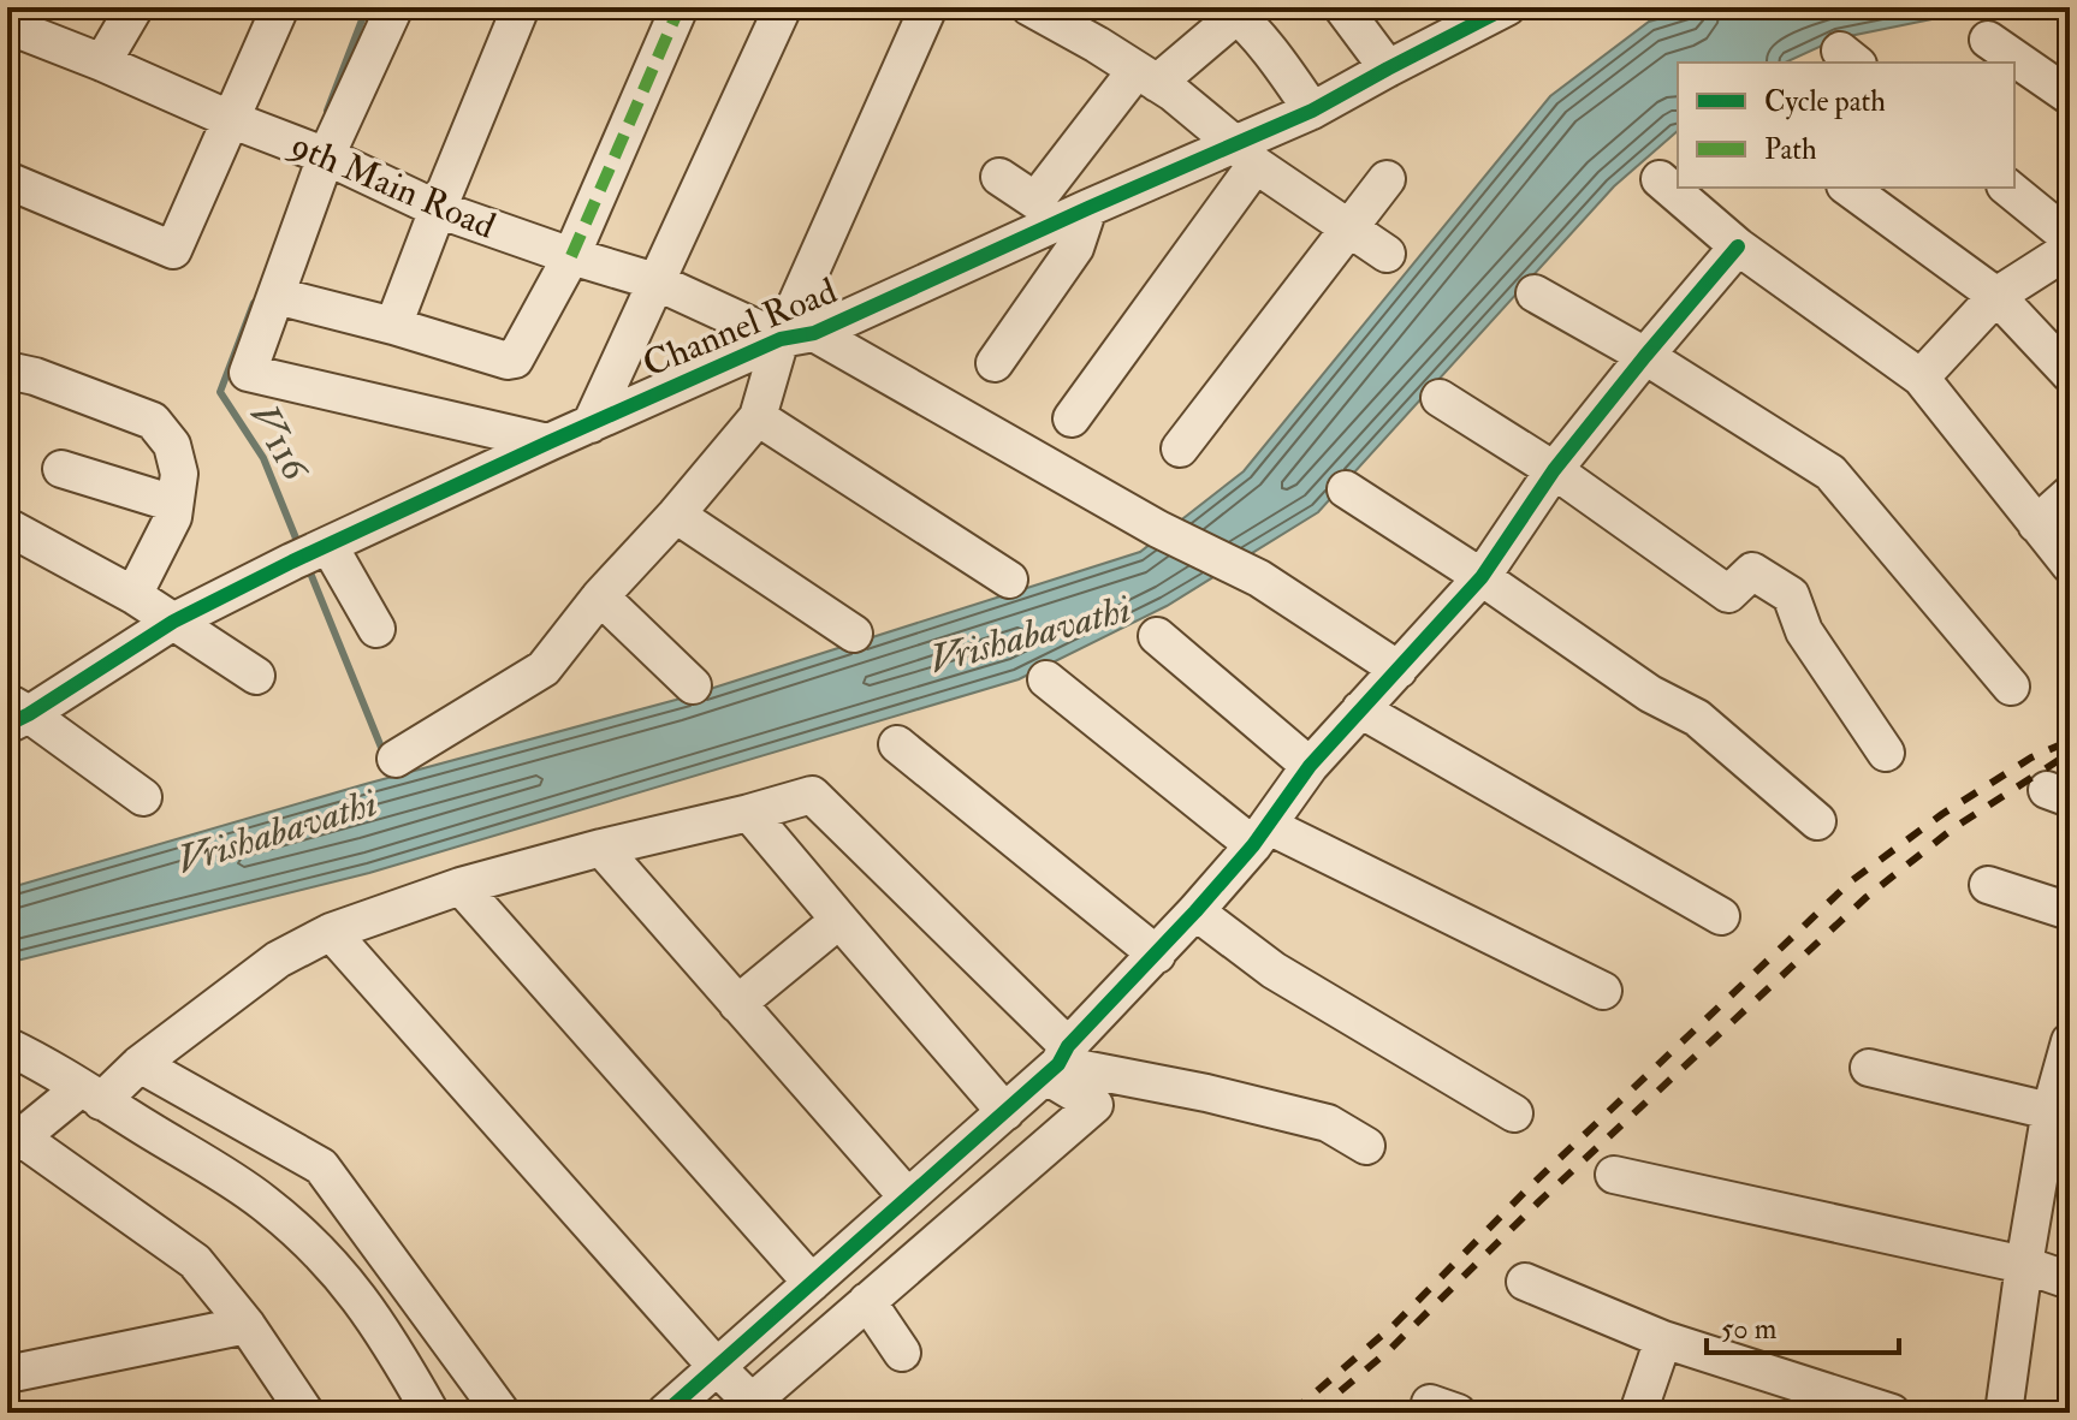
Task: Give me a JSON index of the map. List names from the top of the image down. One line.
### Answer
{"streets":{"street":["9th Main Road","Channel Road"]},"crossings":[["9th Main Road","Channel Road"]],"water":["V116","Vrishabavathi"],"legend":["Cycle path","Path"],"scale_bar":"50 m"}
